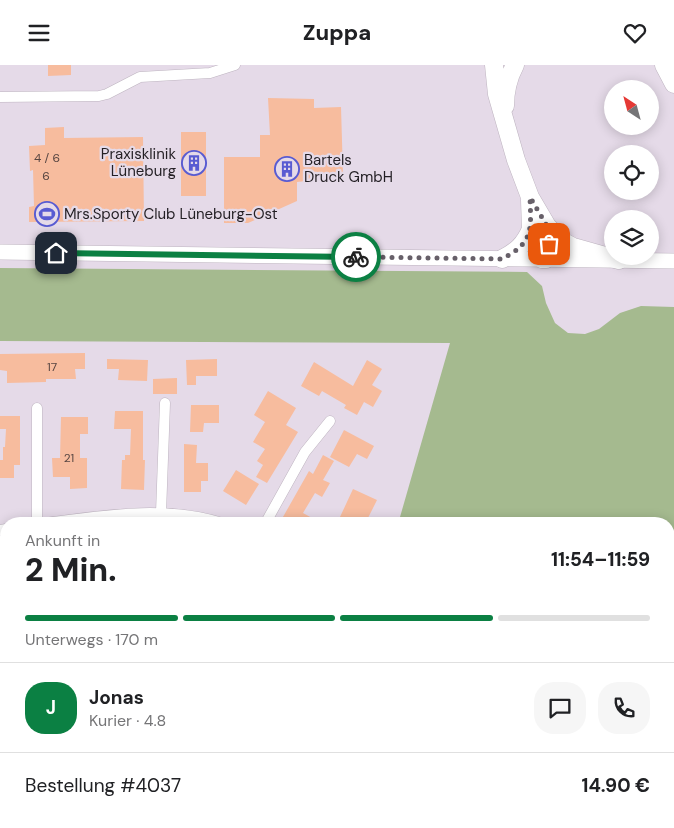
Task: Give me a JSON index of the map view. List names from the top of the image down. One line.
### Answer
{"places":{"building":["Praxisklinik Lüneburg","Bartels Druck GmbH"],"sports":["Mrs.Sporty Club Lüneburg-Ost"]},"house_numbers":["4 / 6","6","17","21"],"north":"top left","page":{"header":"Zuppa","heading":["2 Min.","Ankunft in","11:54–11:59"],"panel":["Jonas","Kurier · 4.8","Bestellung #4037","14.90 €"],"bar":"Unterwegs · 170 m","round":"J"}}
